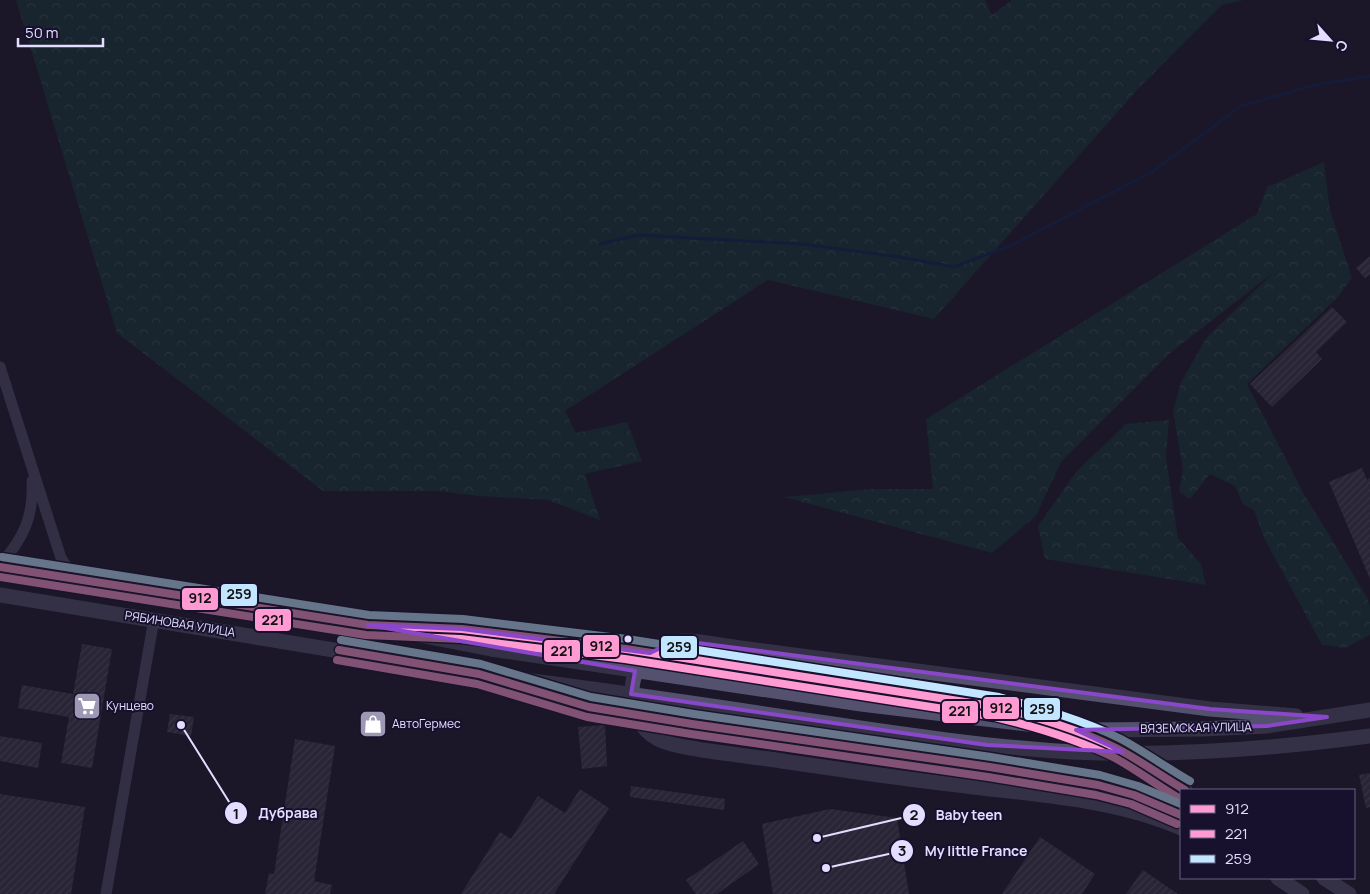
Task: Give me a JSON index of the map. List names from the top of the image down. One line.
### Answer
{"streets":{"main road":["РЯБИНОВАЯ УЛИЦА","ВЯЗЕМСКАЯ УЛИЦА"]},"crossings":[["РЯБИНОВАЯ УЛИЦА","ВЯЗЕМСКАЯ УЛИЦА"]],"places":{"supermarket":["Кунцево"],"shop":["АвтоГермес"],"other":["Дубрава","Baby teen","My little France"]},"lines":["transit line 259","transit line 912","transit line 221"],"legend":["912","221","259"],"scale_bar":"50 m","north":"bottom right"}
